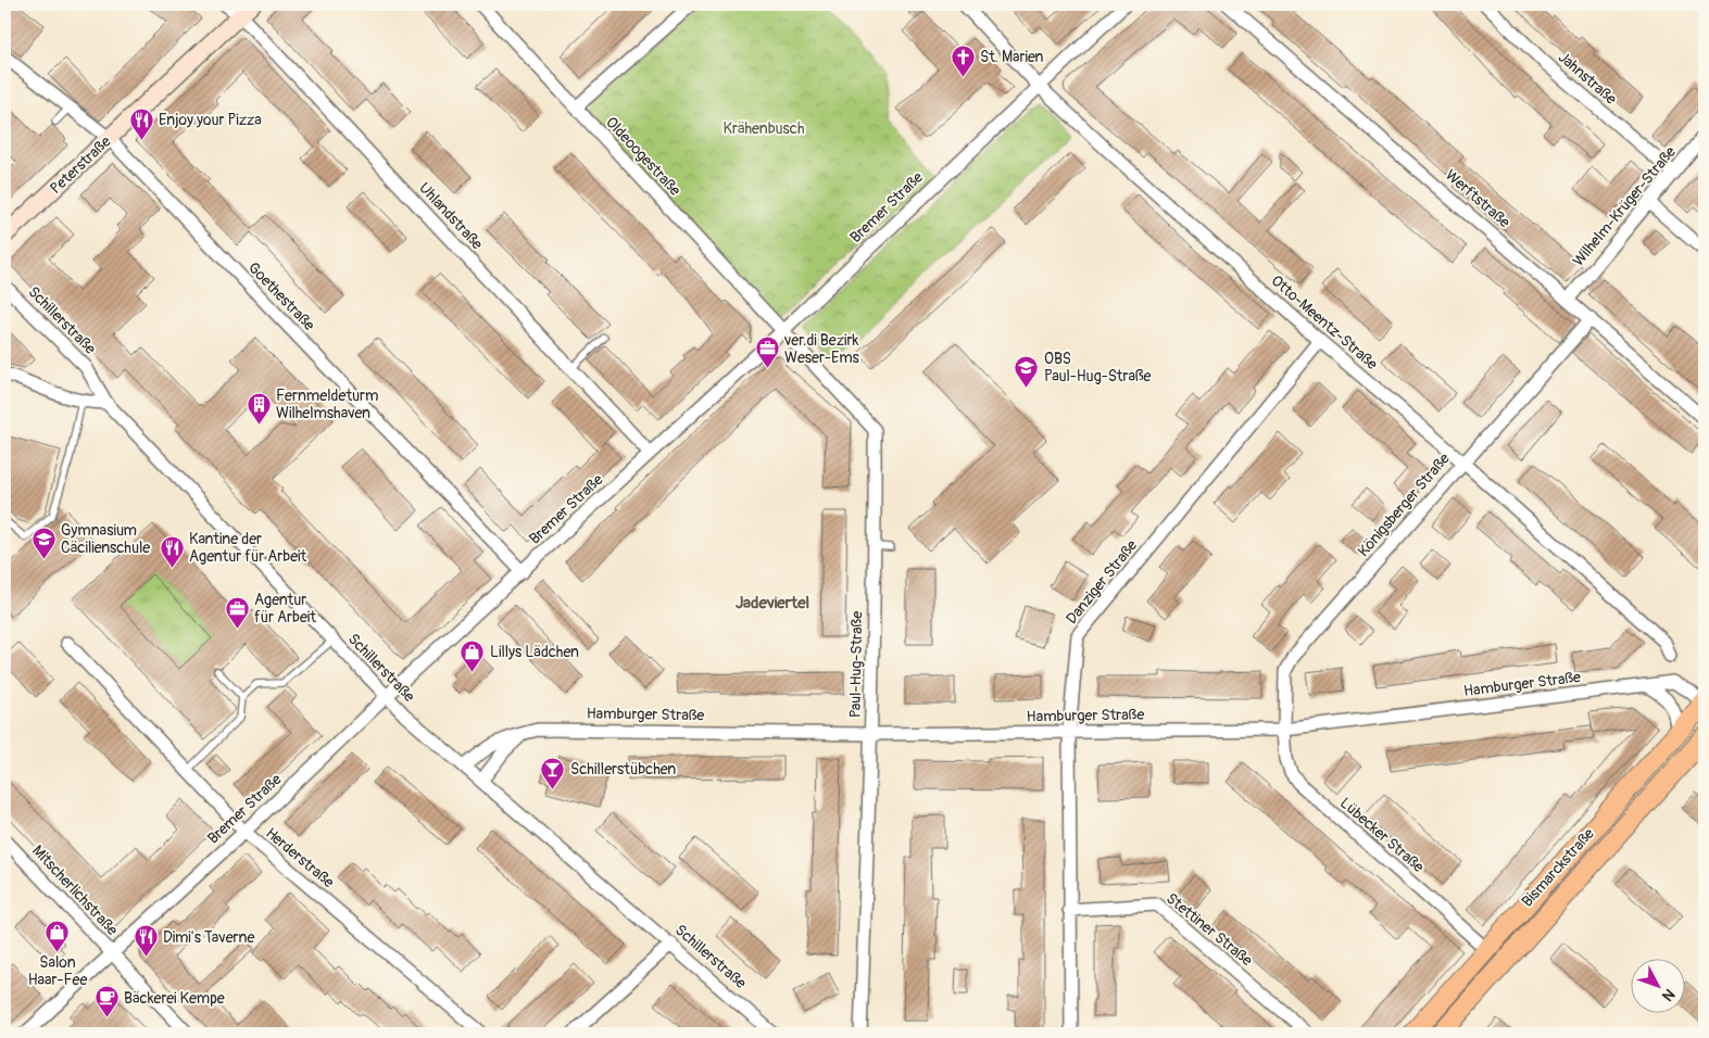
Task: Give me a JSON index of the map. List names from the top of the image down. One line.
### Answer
{"streets":{"main road":["Peterstraße","Bismarckstraße"],"street":["Jahnstraße","Oldeoogestraße","Werftstraße","Wilhelm-Krüger-Straße","Bremer Straße","Uhlandstraße","Goethestraße","Schillerstraße","Otto-Meentz-Straße","Königsberger Straße","Danziger Straße","Paul-Hug-Straße","Hamburger Straße","Lübecker Straße","Herderstraße","Mitscherlichstraße","Stettiner Straße"]},"crossings":[["Jahnstraße","Wilhelm-Krüger-Straße"],["Oldeoogestraße","Bremer Straße"],["Oldeoogestraße","Paul-Hug-Straße"],["Peterstraße","Uhlandstraße"],["Peterstraße","Goethestraße"],["Werftstraße","Wilhelm-Krüger-Straße"],["Werftstraße","Königsberger Straße"],["Bremer Straße","Uhlandstraße"],["Bremer Straße","Goethestraße"],["Bremer Straße","Schillerstraße"],["Bremer Straße","Otto-Meentz-Straße"],["Bremer Straße","Paul-Hug-Straße"],["Bremer Straße","Herderstraße"],["Bremer Straße","Mitscherlichstraße"],["Schillerstraße","Hamburger Straße"],["Otto-Meentz-Straße","Königsberger Straße"],["Otto-Meentz-Straße","Danziger Straße"],["Königsberger Straße","Hamburger Straße"],["Königsberger Straße","Lübecker Straße"],["Danziger Straße","Hamburger Straße"],["Danziger Straße","Stettiner Straße"],["Paul-Hug-Straße","Hamburger Straße"],["Hamburger Straße","Lübecker Straße"],["Hamburger Straße","Bismarckstraße"],["Lübecker Straße","Bismarckstraße"]],"districts":["Jadeviertel"],"parks":["Krähenbusch"],"places":{"church":["St. Marien"],"restaurant":["Enjoy your Pizza","Kantine der Agentur für Arbeit","Dimi's Taverne"],"office":["ver.di Bezirk Weser-Ems","Agentur für Arbeit"],"school or university":["OBS Paul-Hug-Straße","Gymnasium Cäcilienschule"],"building":["Fernmeldeturm Wilhelmshaven"],"shop":["Lillys Lädchen","Salon Haar-Fee"],"bar":["Schillerstübchen"],"cafe":["Bäckerei Kempe"]},"north":"bottom right"}
